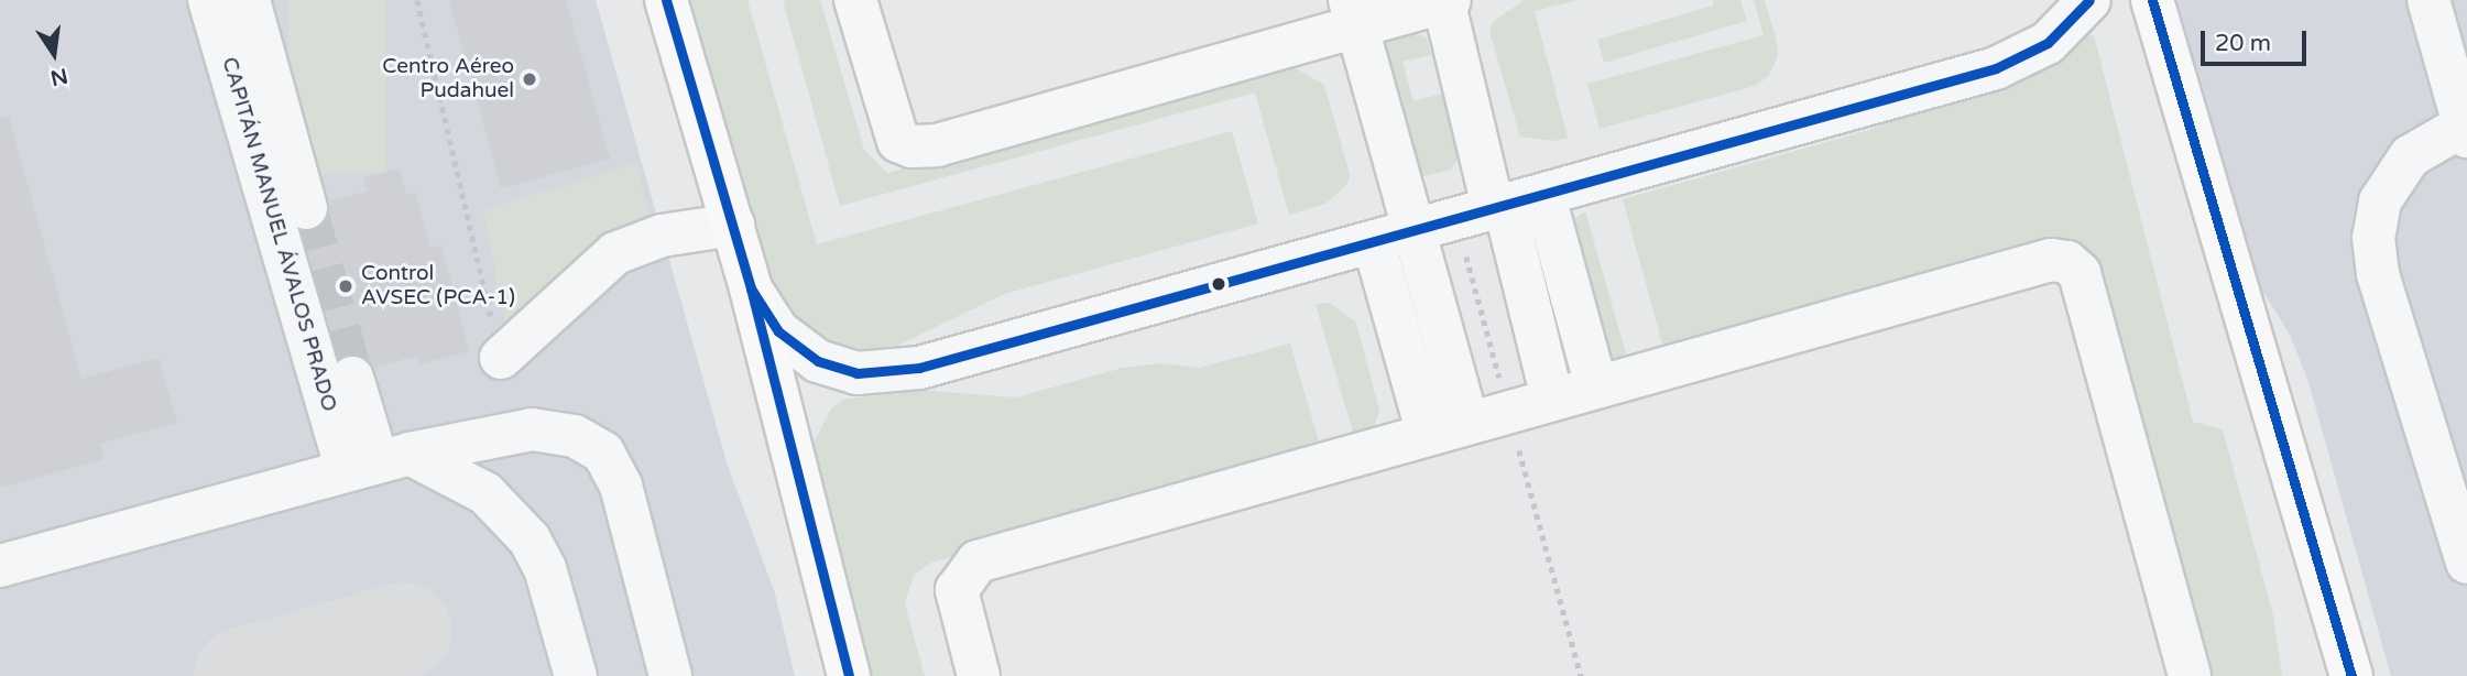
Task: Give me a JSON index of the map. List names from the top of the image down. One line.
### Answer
{"streets":{"street":["CAPITÁN MANUEL ÁVALOS PRADO"]},"places":["Centro Aéreo Pudahuel","Control AVSEC (PCA-1)"],"scale_bar":"20 m","north":"bottom"}
